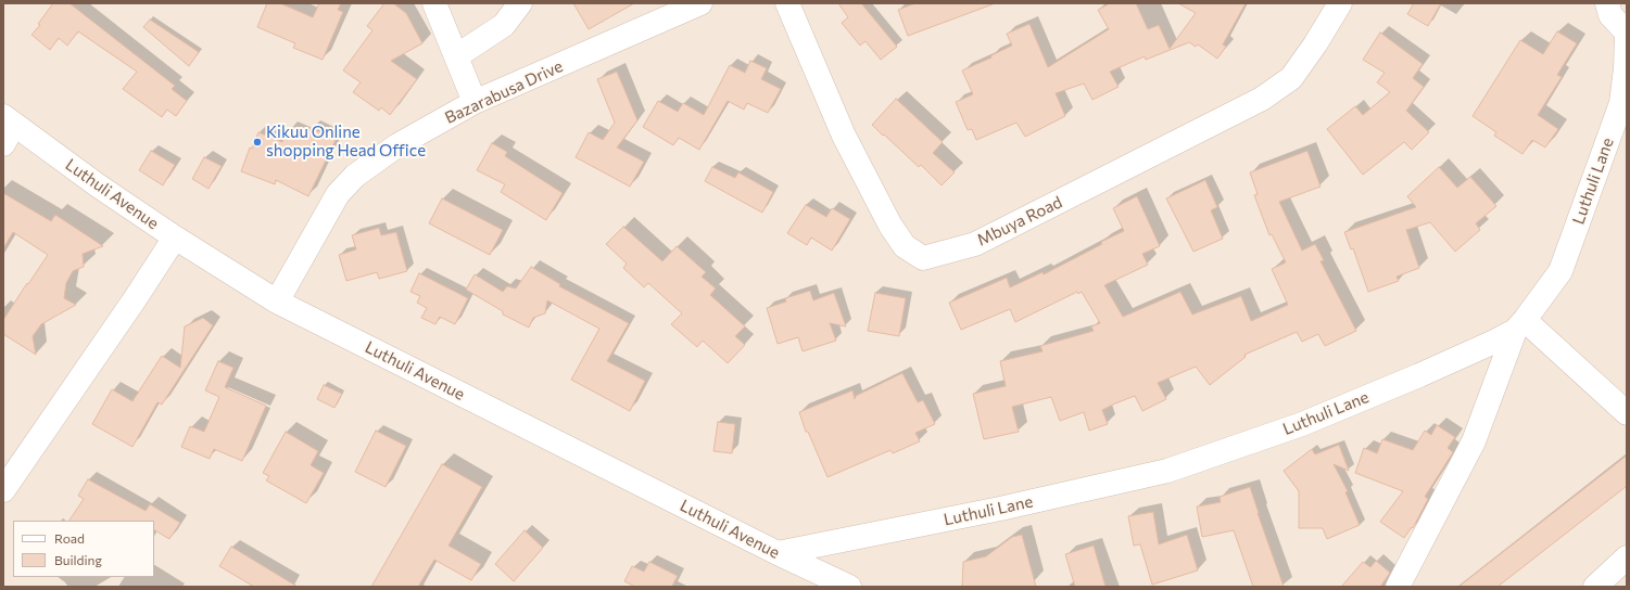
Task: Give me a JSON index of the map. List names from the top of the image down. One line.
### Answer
{"streets":{"street":["Bazarabusa Drive","Luthuli Lane","Luthuli Avenue","Mbuya Road"]},"crossings":[["Bazarabusa Drive","Luthuli Avenue"],["Luthuli Lane","Luthuli Avenue"]],"places":["Kikuu Online shopping Head Office"],"legend":["Road","Building"]}
